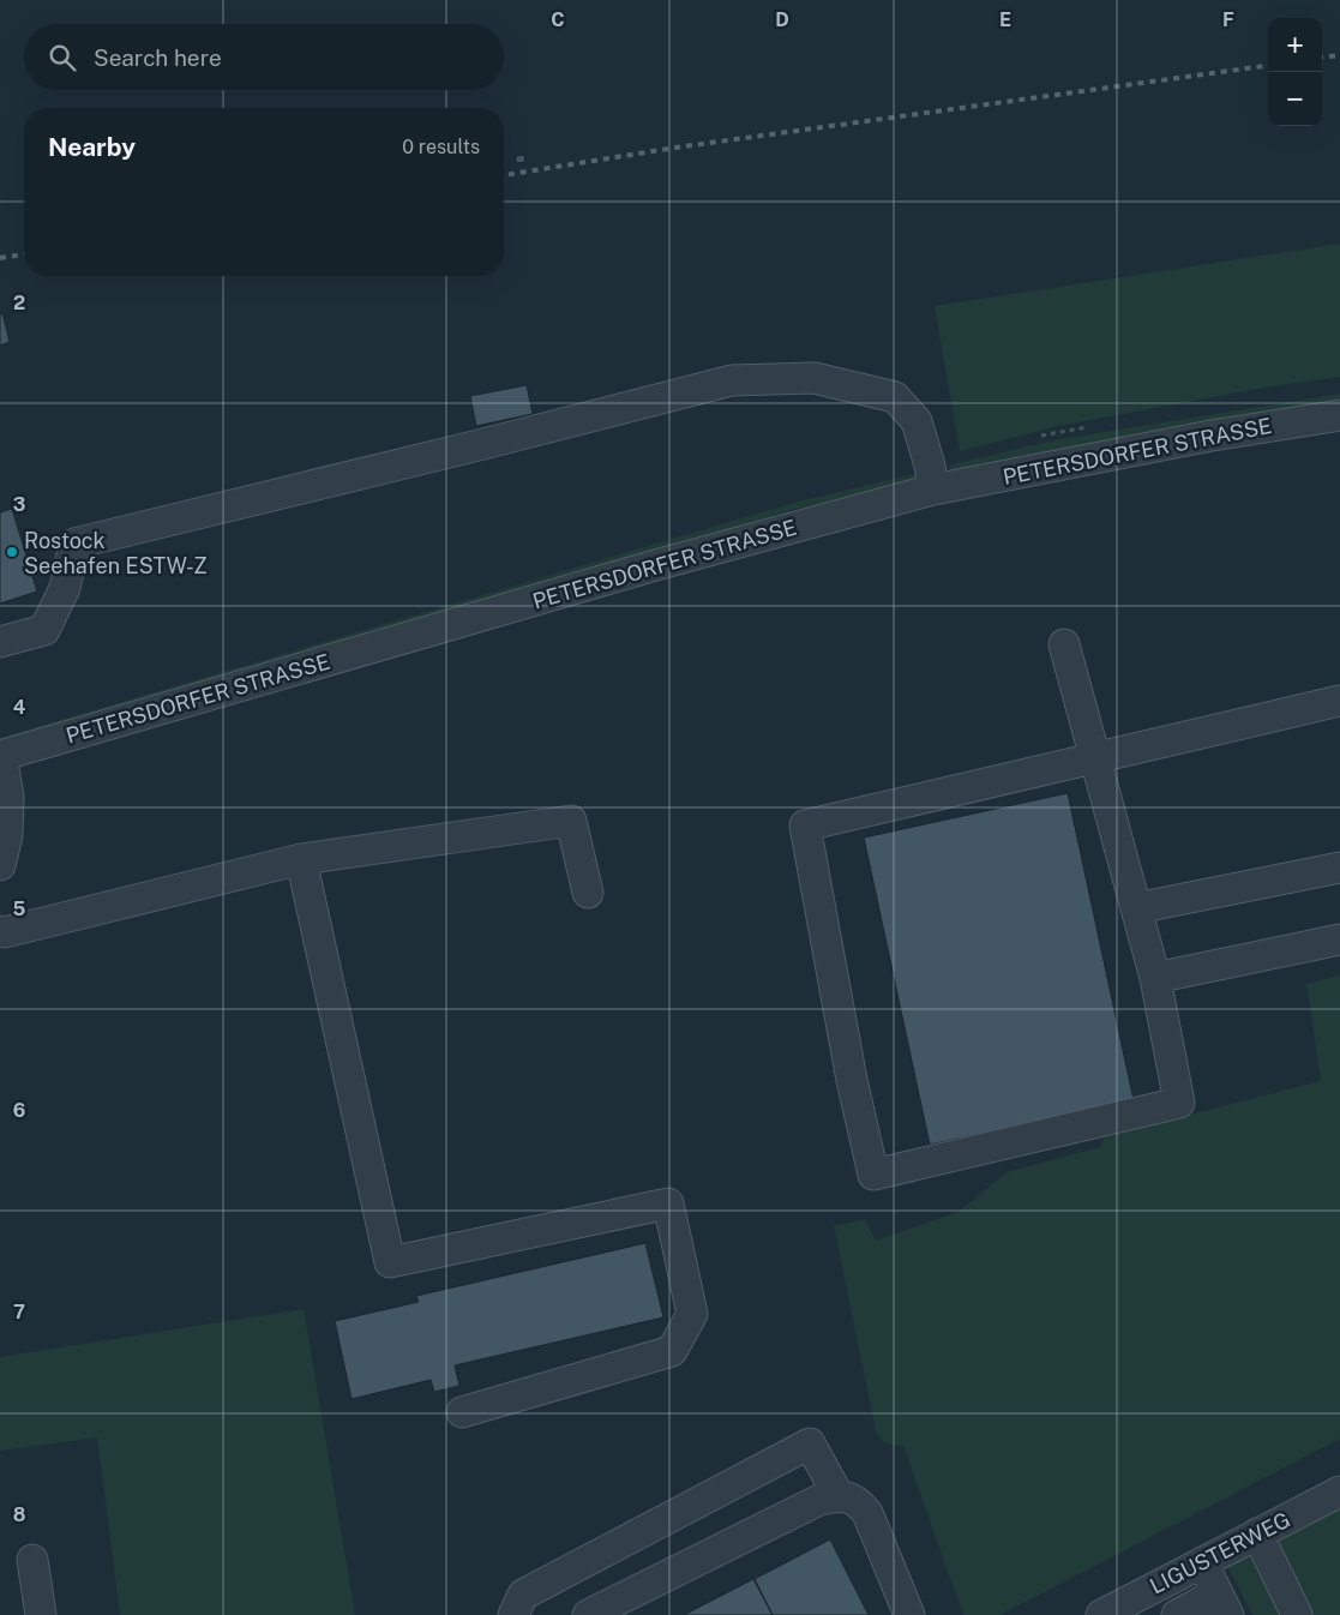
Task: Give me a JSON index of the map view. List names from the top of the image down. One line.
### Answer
{"streets":{"street":["PETERSDORFER STRASSE","LIGUSTERWEG"]},"places":["Rostock Seehafen ESTW-Z"],"page":{"map_buttons":["+","−"],"search":"Search here","heading":["Nearby","0 results"]},"grid":{"columns":["C","D","E","F"],"rows":["2","3","4","5","6","7","8"]}}
